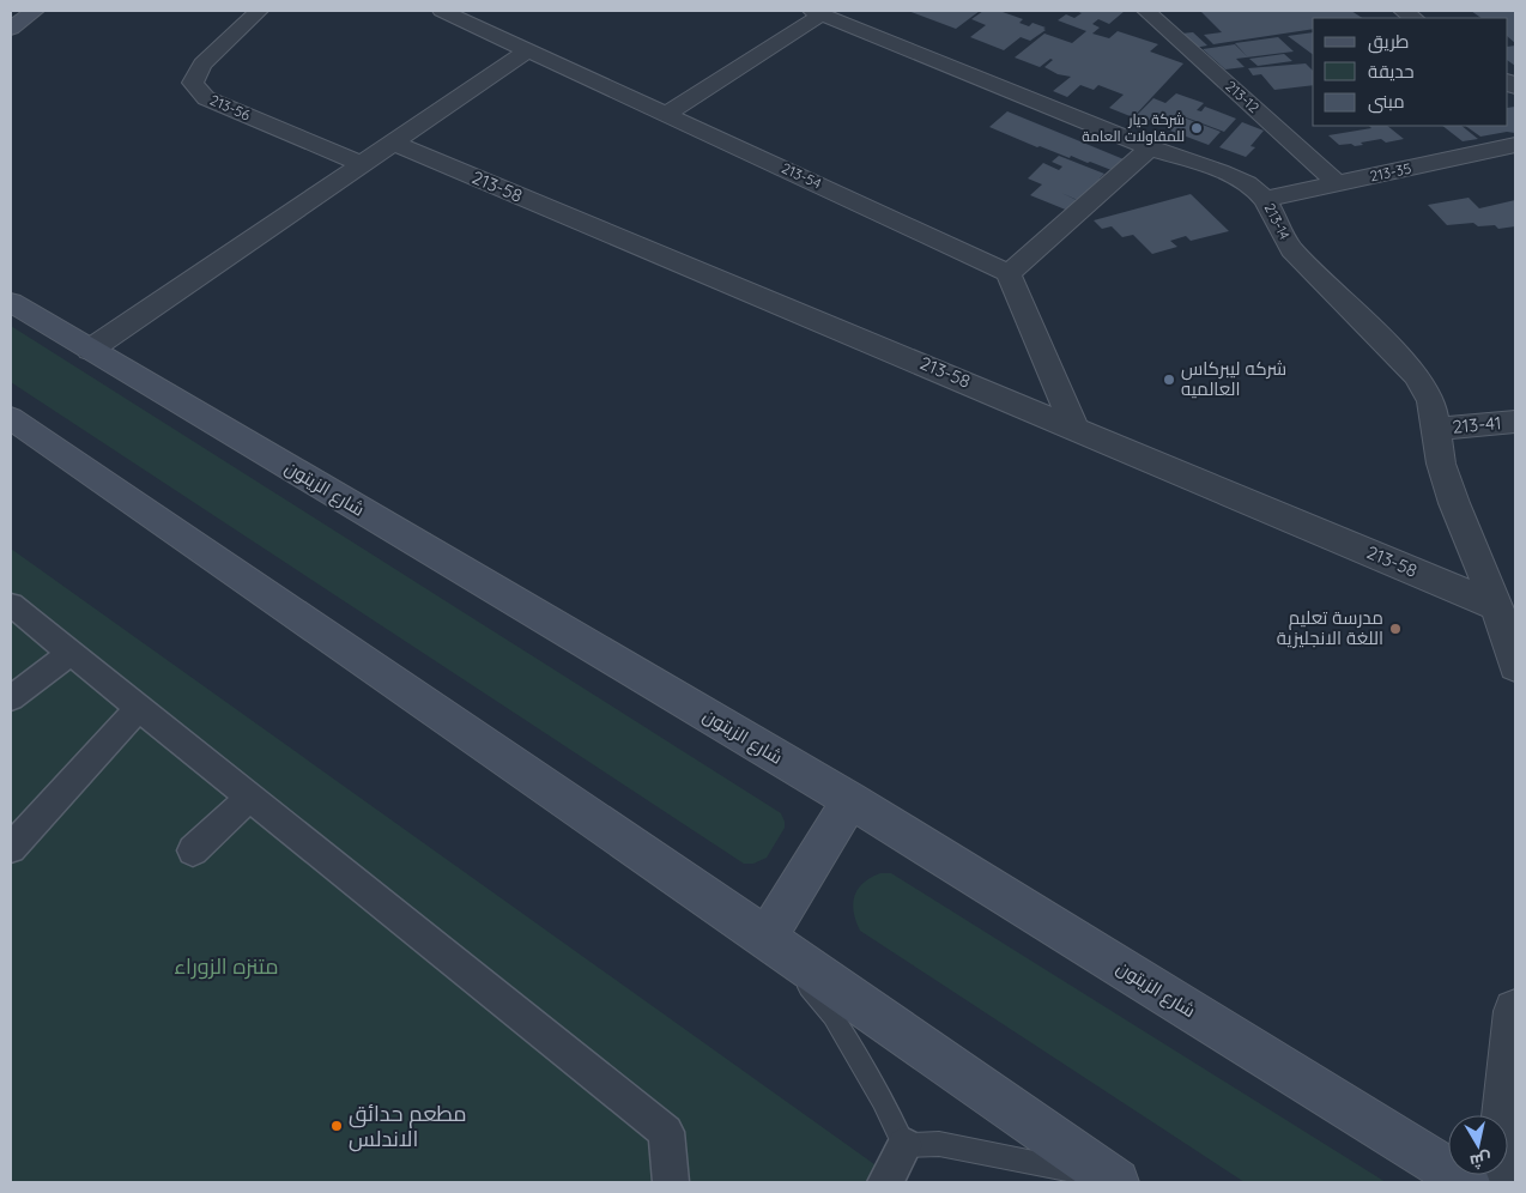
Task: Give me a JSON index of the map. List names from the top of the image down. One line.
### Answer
{"streets":{"main road":["شارع الزيتون"],"street":["213-12","213-56","213-35","213-54","213-58","213-14","213-41"]},"crossings":[["213-12","213-35"],["213-35","213-14"],["213-58","213-14"],["213-14","213-41"]],"parks":["متنزه الزوراء"],"places":["شركة ديار للمقاولات العامة","شركه ليبركاس العالميه","مدرسة تعليم اللغة الانجليزية","مطعم حدائق الاندلس"],"legend":["طريق","حديقة","مبنى"],"north":"bottom"}
